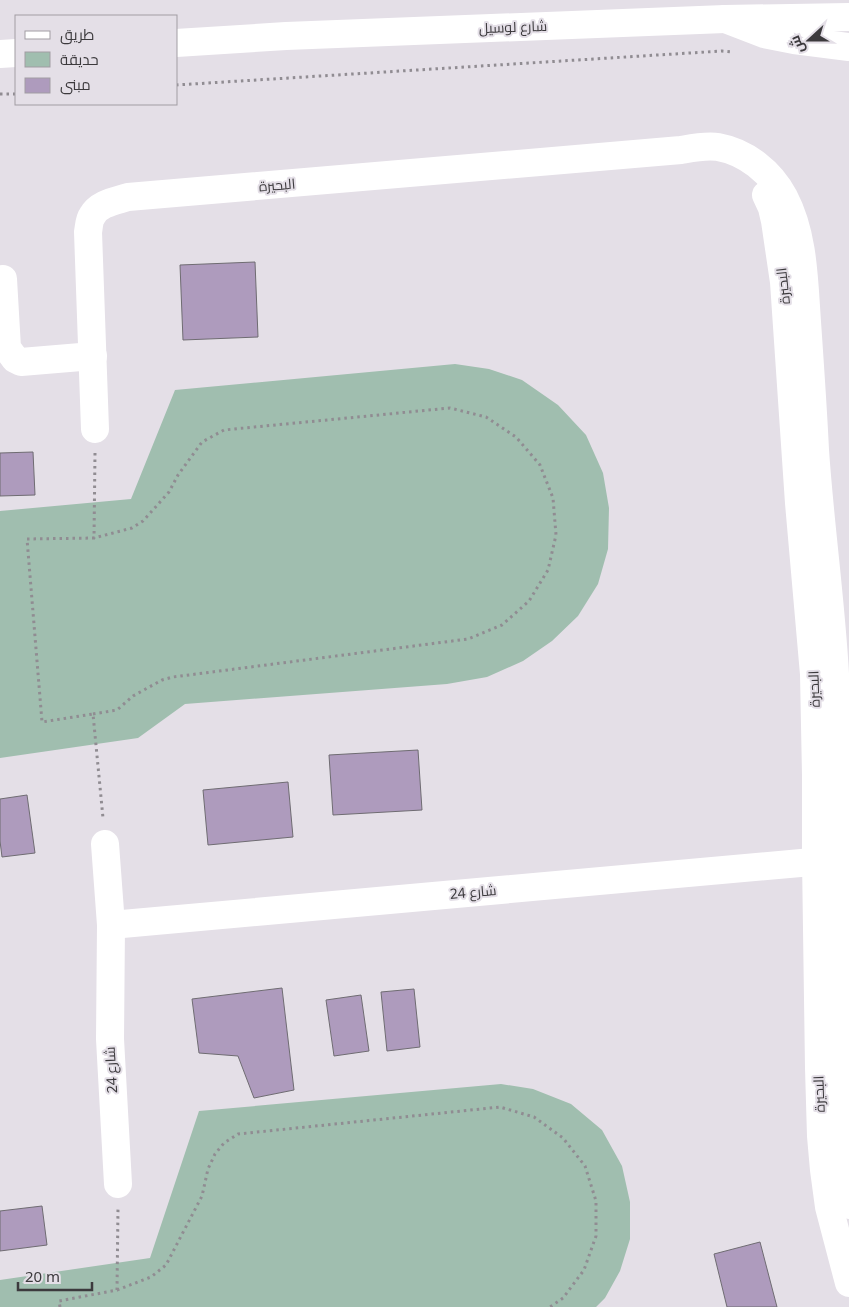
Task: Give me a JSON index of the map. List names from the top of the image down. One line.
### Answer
{"streets":{"street":["شارع لوسيل","البحيرة","شارع 24"]},"crossings":[["البحيرة","شارع 24"]],"legend":["طريق","حديقة","مبنى"],"scale_bar":"20 m","north":"left"}
